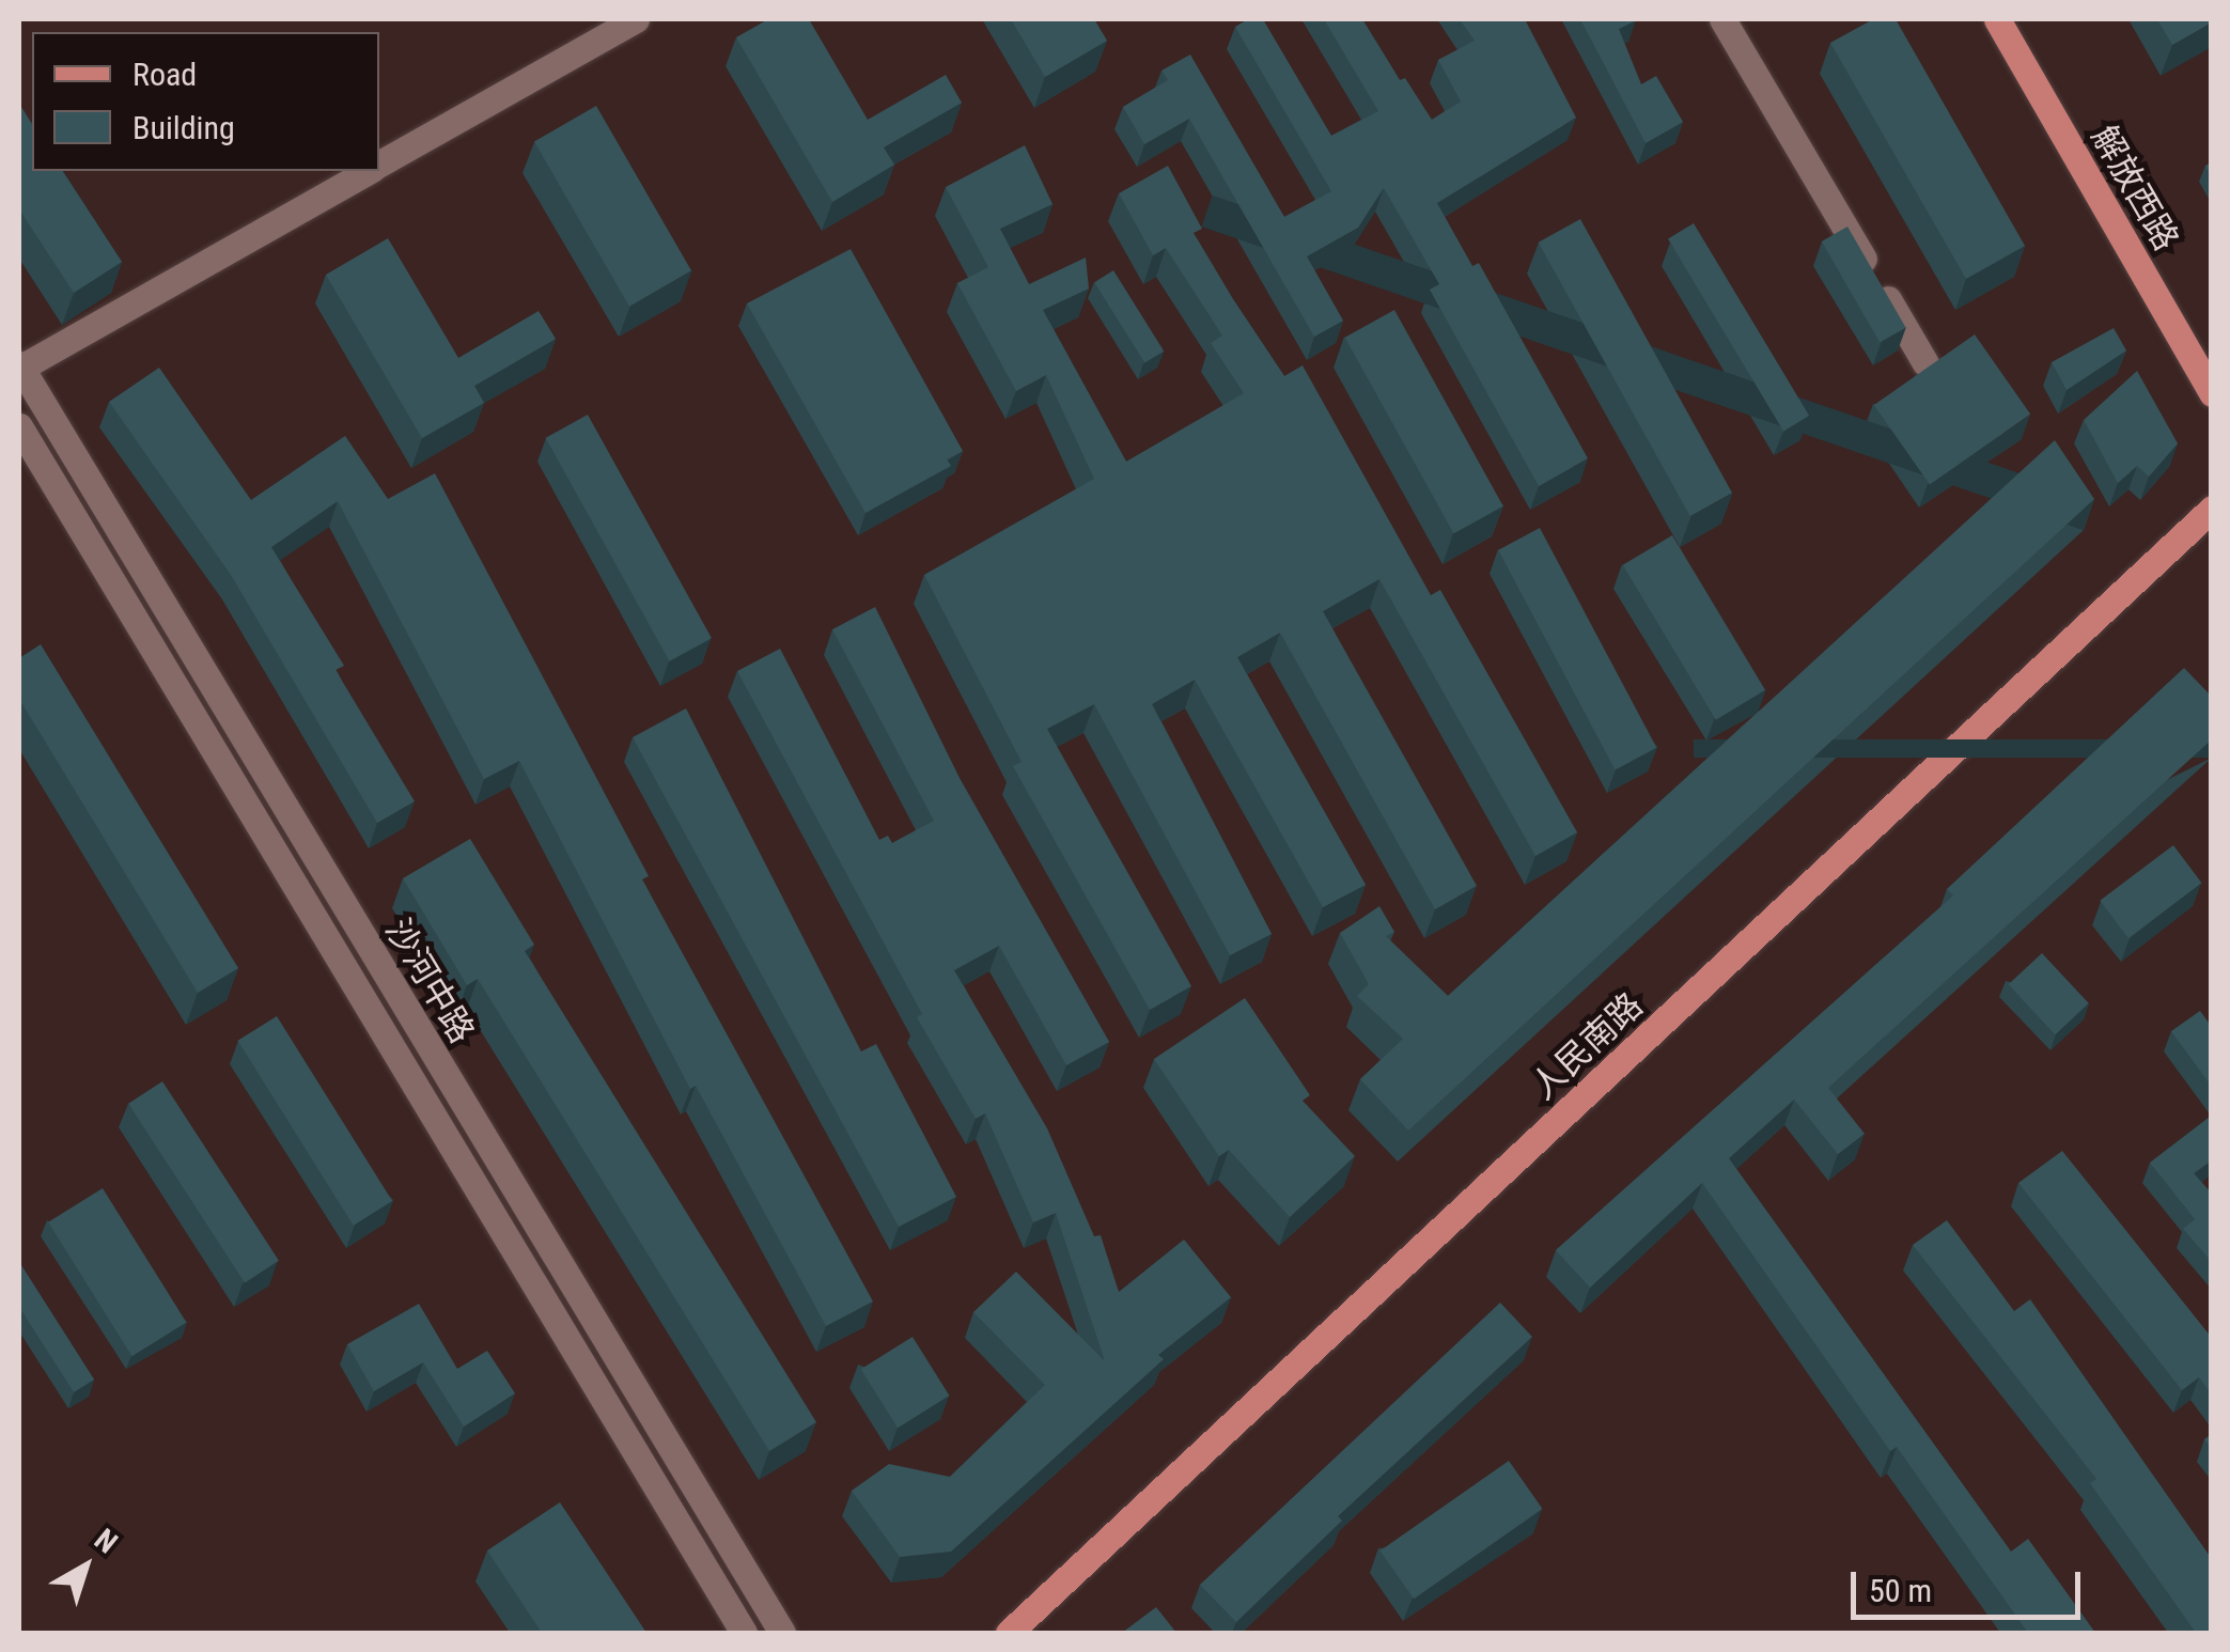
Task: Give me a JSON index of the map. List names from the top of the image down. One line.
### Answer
{"streets":{"main road":["解放西路","人民南路"],"street":["沙河中路"]},"legend":["Road","Building"],"scale_bar":"50 m","north":"top right"}
